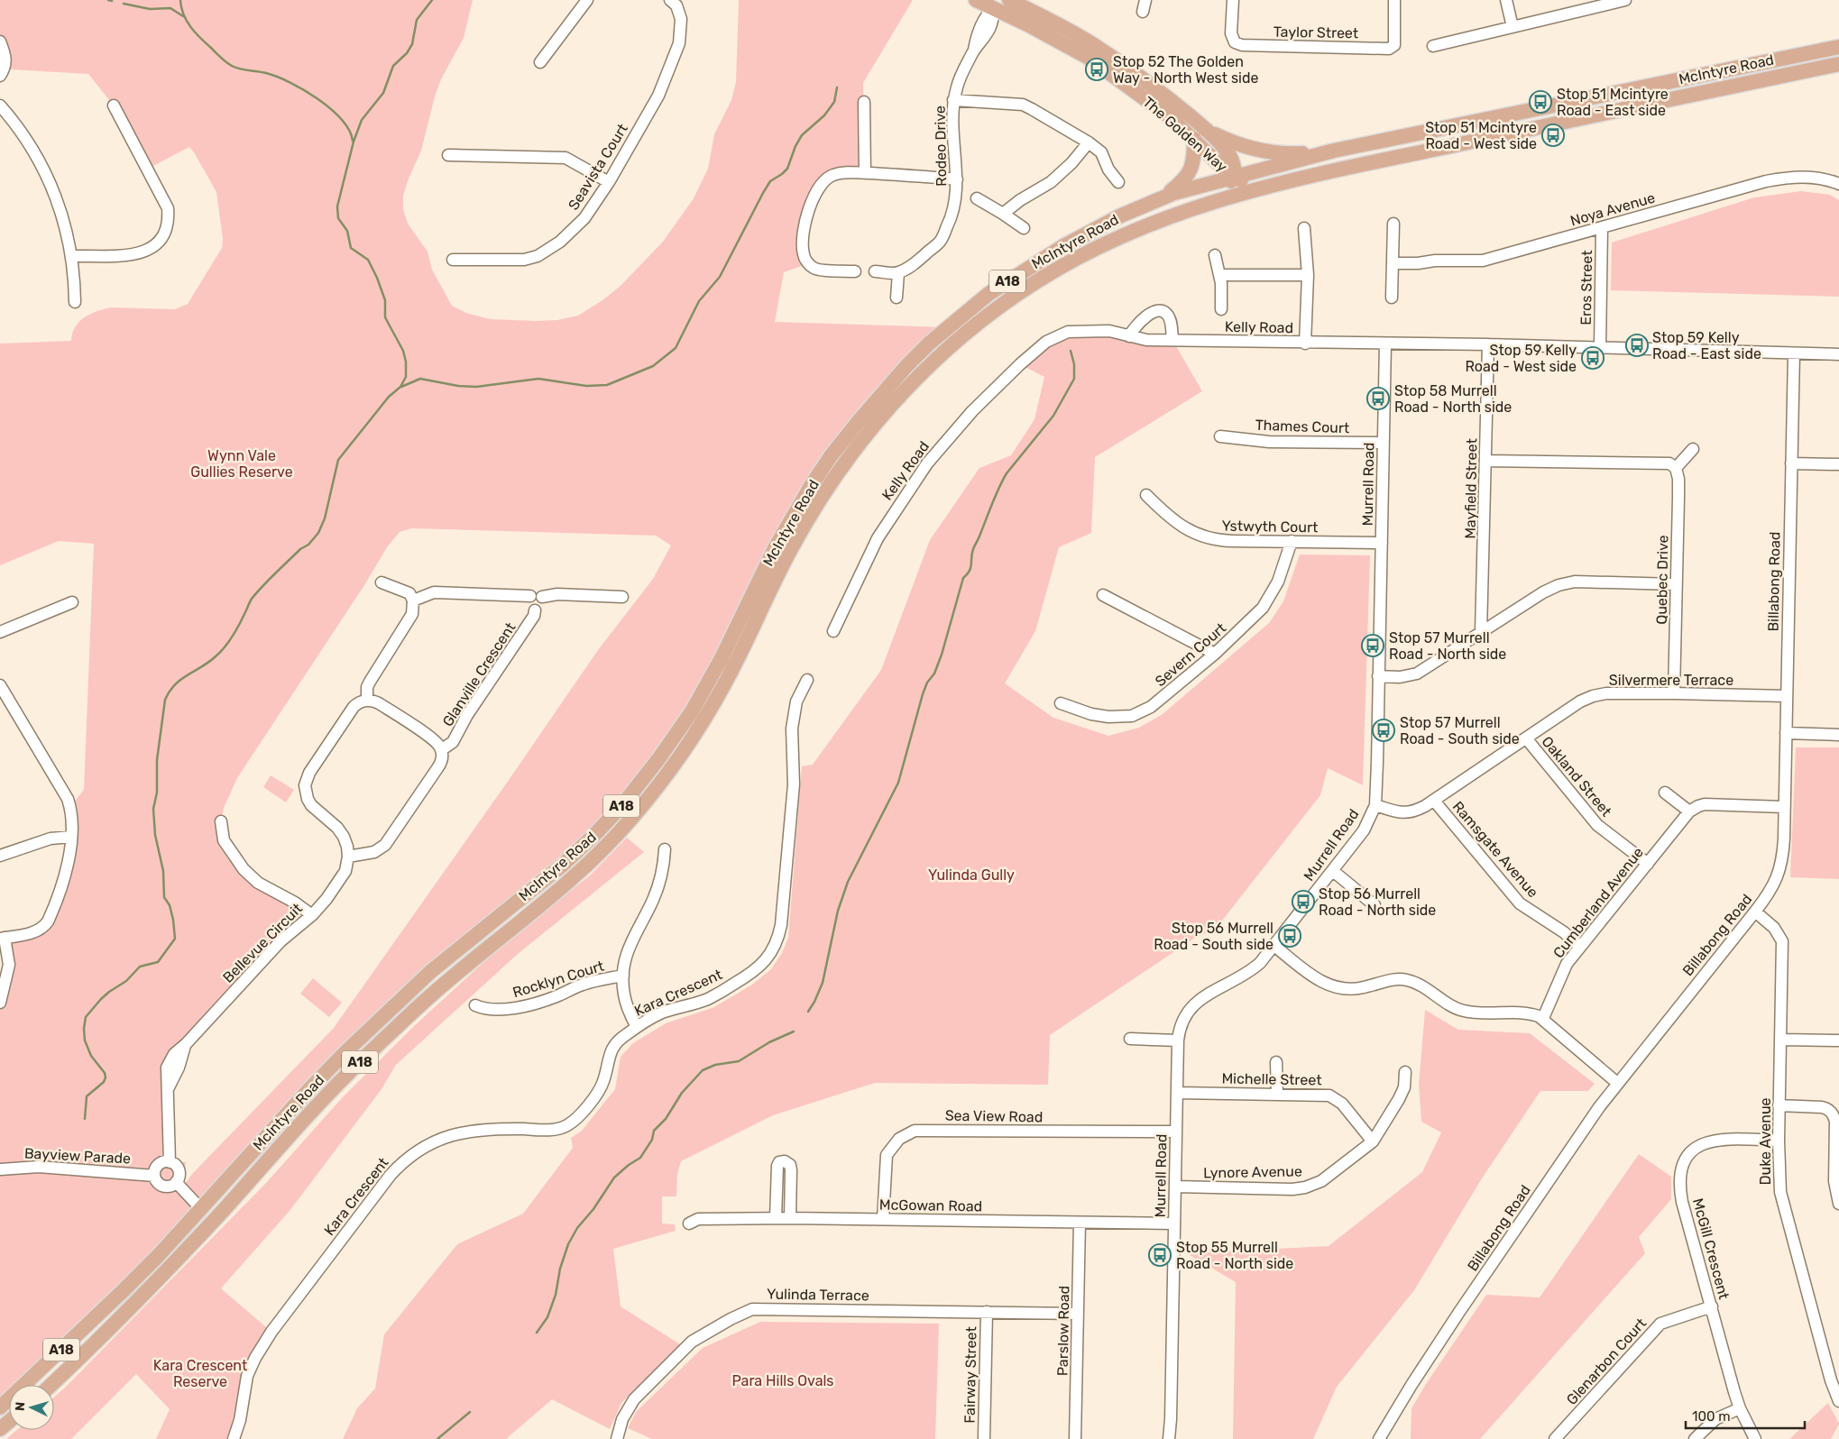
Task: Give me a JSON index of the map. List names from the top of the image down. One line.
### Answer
{"streets":{"main road":["McIntyre Road","The Golden Way","A18"],"street":["Taylor Street","Rodeo Drive","Seavista Court","Noya Avenue","Eros Street","Kelly Road","Thames Court","Murrell Road","Mayfield Street","Ystwyth Court","Quebec Drive","Billabong Road","Severn Court","Glanville Crescent","Silvermere Terrace","Oakland Street","Ramsgate Avenue","Cumberland Avenue","Bellevue Circuit","Rocklyn Court","Kara Crescent","Michelle Street","Sea View Road","Duke Avenue","Bayview Parade","Lynore Avenue","McGowan Road","McGill Crescent","Yulinda Terrace","Parslow Road","Glenarbon Court","Fairway Street"]},"crossings":[["McIntyre Road","The Golden Way"],["The Golden Way","Rodeo Drive"],["Noya Avenue","Eros Street"],["Eros Street","Kelly Road"],["Kelly Road","Murrell Road"],["Kelly Road","Mayfield Street"],["Kelly Road","Billabong Road"],["Thames Court","Murrell Road"],["Murrell Road","Ystwyth Court"],["Murrell Road","Silvermere Terrace"],["Murrell Road","Michelle Street"],["Murrell Road","Sea View Road"],["Murrell Road","Lynore Avenue"],["Murrell Road","McGowan Road"],["Ystwyth Court","Severn Court"],["Quebec Drive","Silvermere Terrace"],["Billabong Road","Silvermere Terrace"],["Billabong Road","Duke Avenue"],["Silvermere Terrace","Oakland Street"],["Silvermere Terrace","Ramsgate Avenue"],["Oakland Street","Cumberland Avenue"],["Ramsgate Avenue","Cumberland Avenue"],["Bellevue Circuit","Bayview Parade"],["Michelle Street","Lynore Avenue"],["Sea View Road","McGowan Road"],["Duke Avenue","McGill Crescent"],["McGowan Road","Parslow Road"],["McGill Crescent","Glenarbon Court"],["Yulinda Terrace","Parslow Road"],["Yulinda Terrace","Fairway Street"]],"parks":["Wynn Vale Gullies Reserve","Yulinda Gully","Kara Crescent Reserve","Para Hills Ovals"],"places":{"bus stop":["Stop 52 The Golden Way - North West side","Stop 51 Mcintyre Road - East side","Stop 51 Mcintyre Road - West side","Stop 59 Kelly Road - East side","Stop 59 Kelly Road - West side","Stop 58 Murrell Road - North side","Stop 57 Murrell Road - North side","Stop 57 Murrell Road - South side","Stop 56 Murrell Road - North side","Stop 56 Murrell Road - South side","Stop 55 Murrell Road - North side"]},"scale_bar":"100 m","north":"left"}
